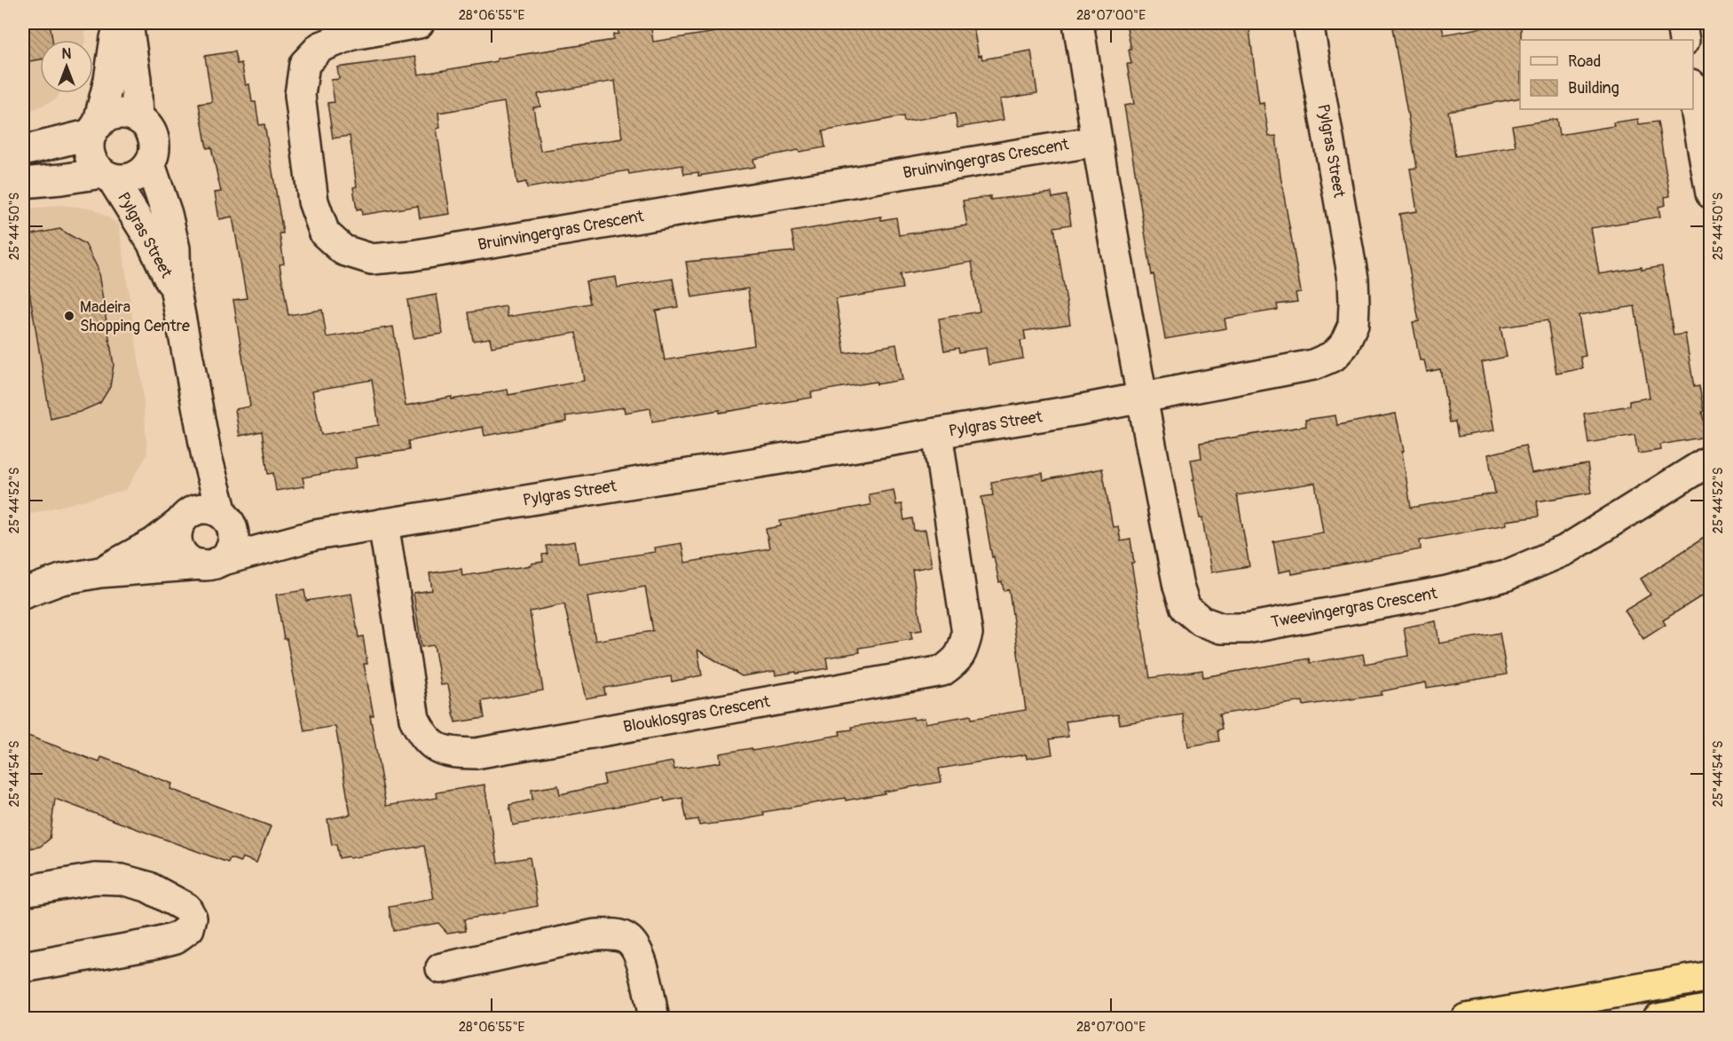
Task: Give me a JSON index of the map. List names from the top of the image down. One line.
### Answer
{"streets":{"street":["Pylgras Street","Bruinvingergras Crescent","Tweevingergras Crescent","Blouklosgras Crescent"]},"crossings":[["Pylgras Street","Tweevingergras Crescent"],["Pylgras Street","Blouklosgras Crescent"]],"places":["Madeira Shopping Centre"],"legend":["Road","Building"],"north":"top","coordinates":["28°06'55\"E","28°07'00\"E","25°44'50\"S","25°44'52\"S","25°44'54\"S"]}
